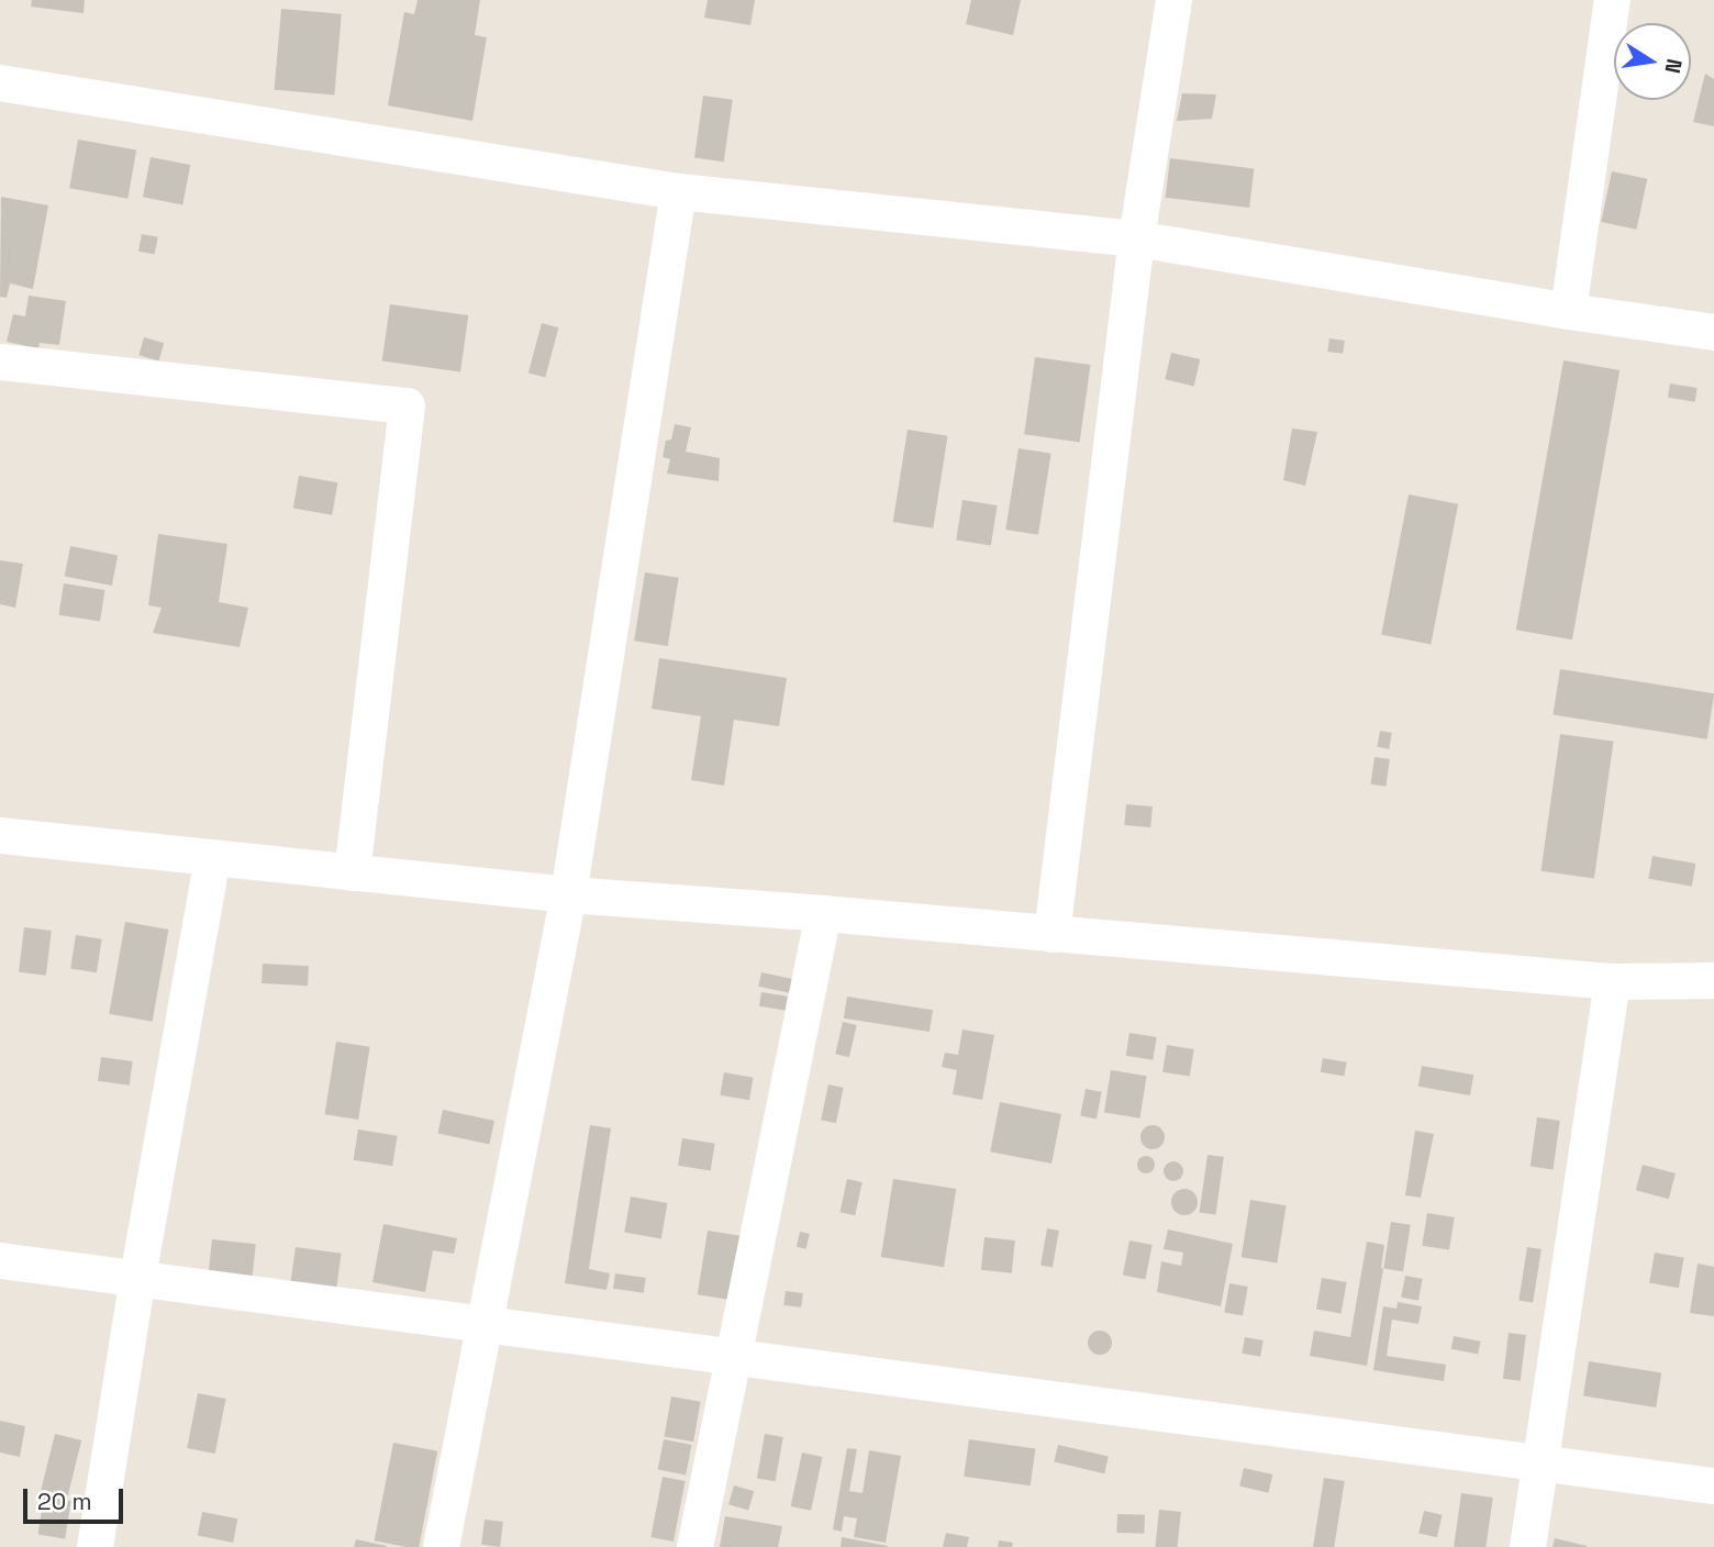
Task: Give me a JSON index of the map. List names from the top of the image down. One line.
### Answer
{"scale_bar":"20 m","north":"right"}
